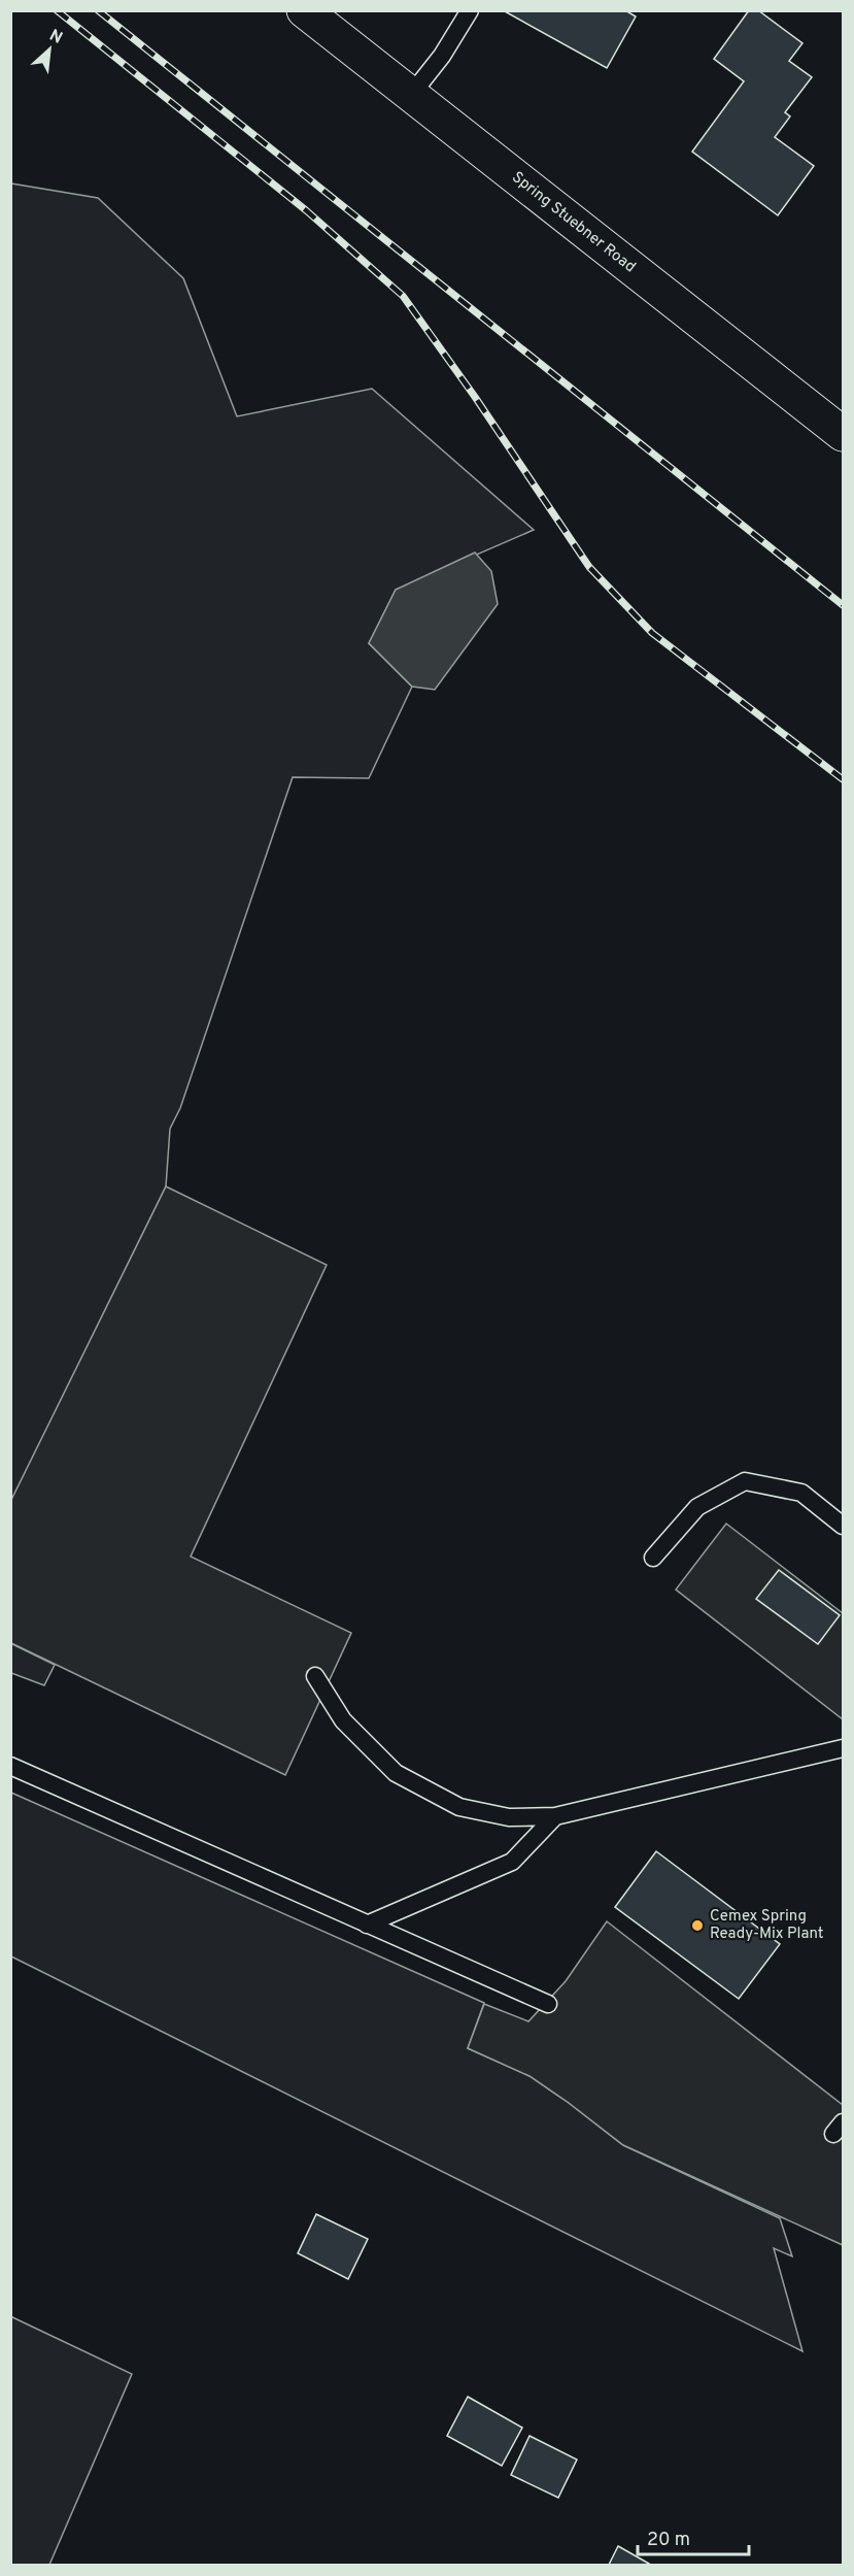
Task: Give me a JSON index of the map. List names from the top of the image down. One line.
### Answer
{"streets":{"main road":["Spring Stuebner Road"]},"places":["Cemex Spring Ready-Mix Plant"],"scale_bar":"20 m","north":"top right"}
